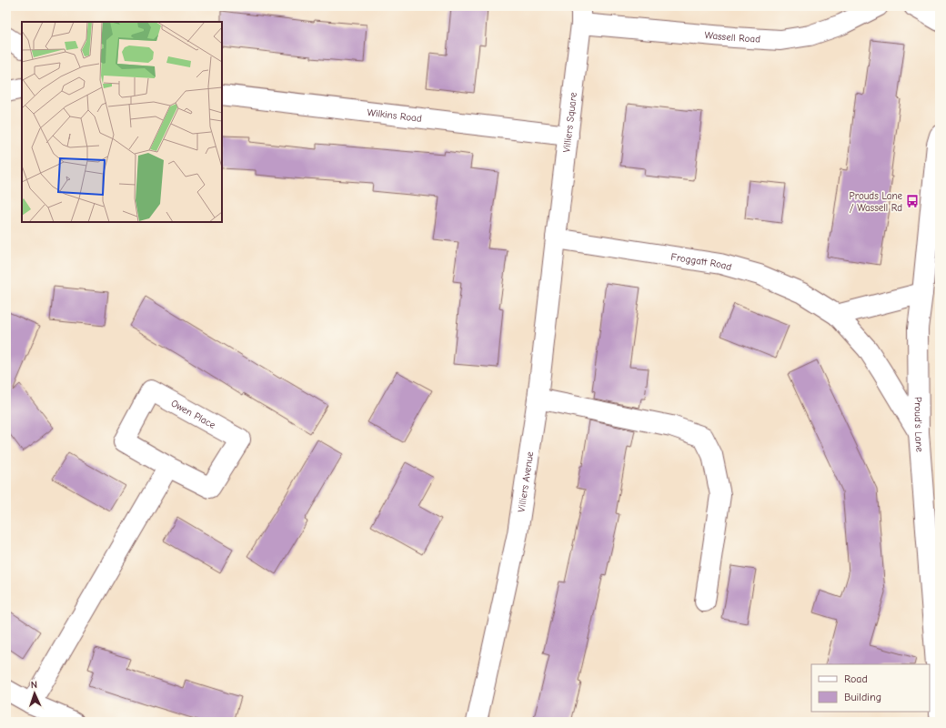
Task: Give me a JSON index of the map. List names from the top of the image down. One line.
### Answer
{"streets":{"street":["Wassell Road","Wilkins Road","Villiers Square","Froggatt Road","Owen Place","Proud's Lane","Villiers Avenue"]},"crossings":[["Wassell Road","Villiers Square"],["Wilkins Road","Villiers Square"],["Villiers Square","Froggatt Road"],["Villiers Square","Villiers Avenue"],["Froggatt Road","Proud's Lane"],["Froggatt Road","Villiers Avenue"]],"places":{"bus stop":["Prouds Lane / Wassell Rd"]},"legend":["Road","Building"],"north":"top"}
